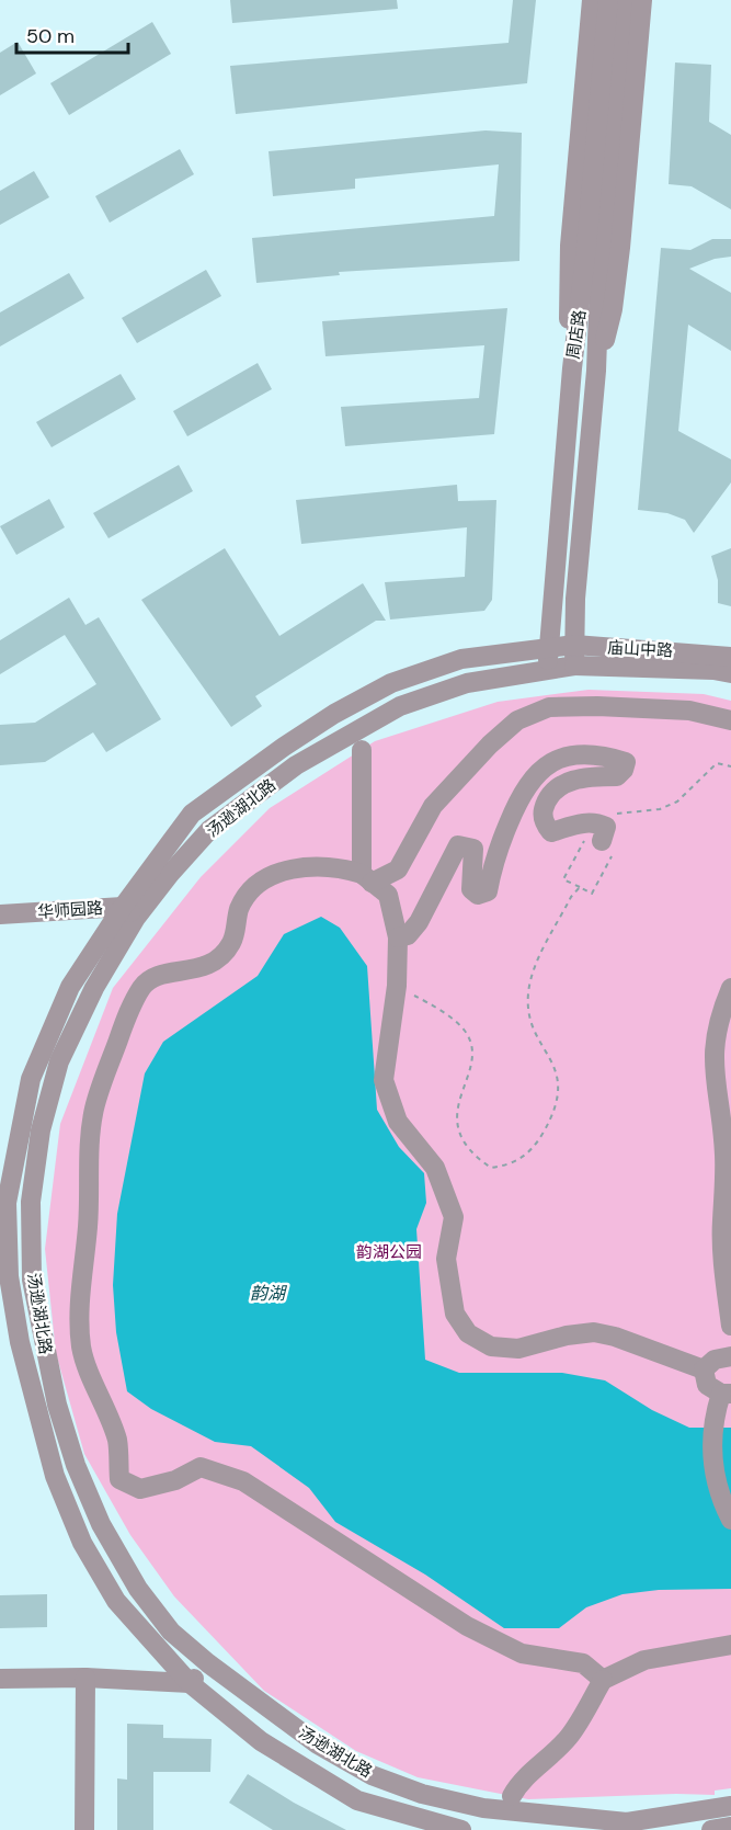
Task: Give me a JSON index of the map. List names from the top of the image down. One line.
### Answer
{"streets":{"street":["周店路","庙山中路","汤逊湖北路","华师园路"]},"crossings":[["周店路","庙山中路"],["周店路","汤逊湖北路"],["庙山中路","汤逊湖北路"],["汤逊湖北路","华师园路"]],"water":["韵湖"],"parks":["韵湖公园"],"scale_bar":"50 m"}
